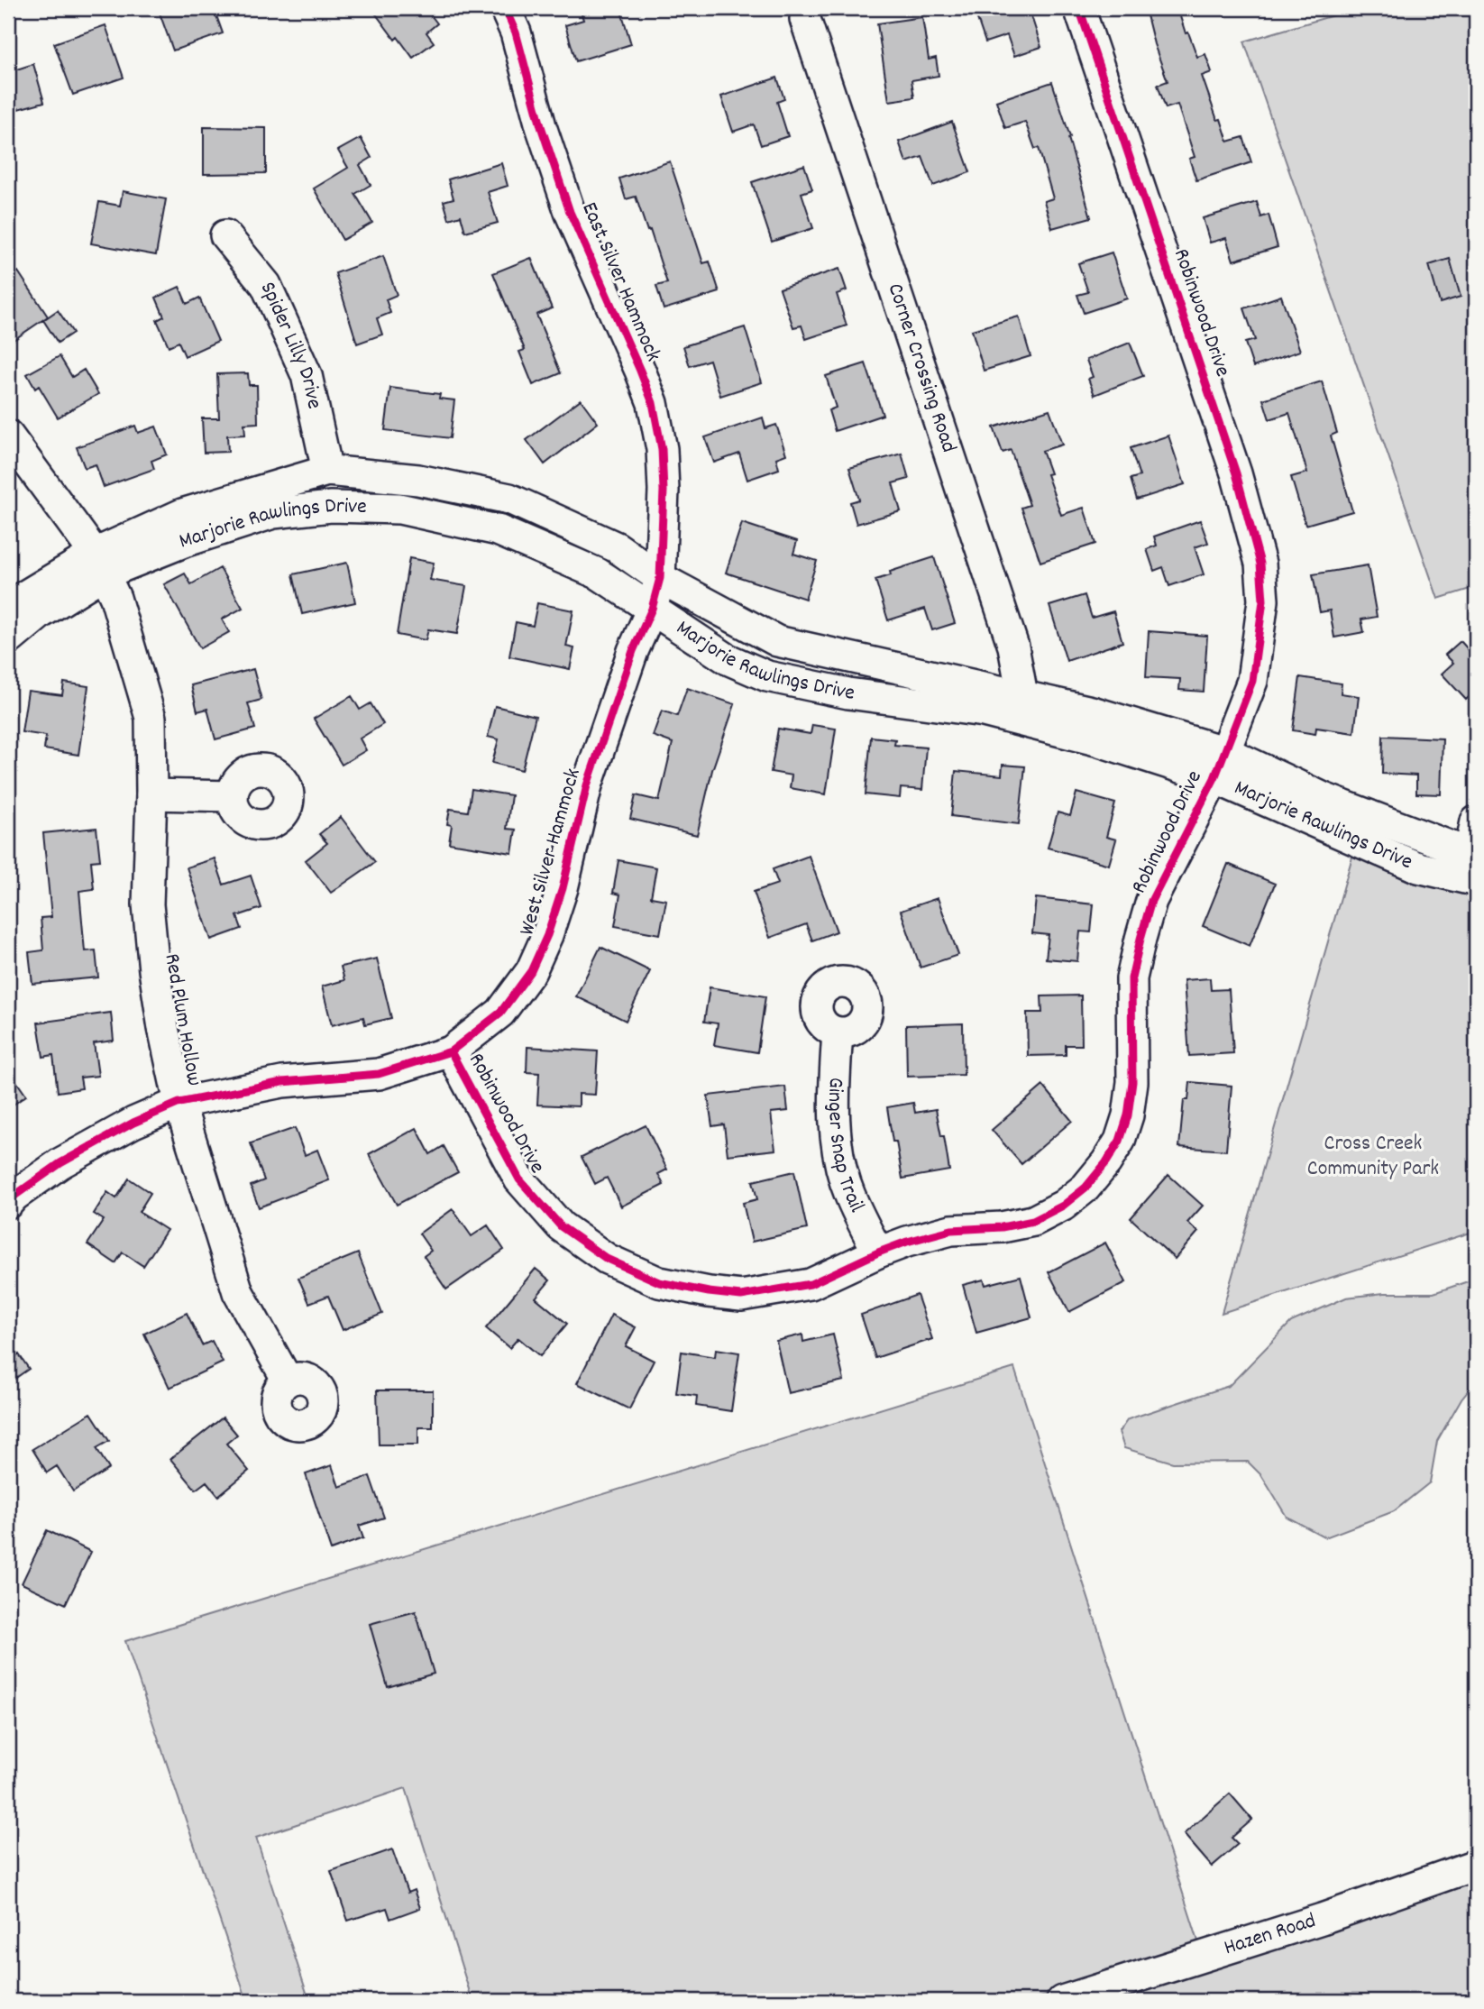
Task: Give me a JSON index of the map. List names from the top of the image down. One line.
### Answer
{"streets":{"street":["East Silver Hammock","Robinwood Drive","Spider Lilly Drive","Corner Crossing Road","Marjorie Rawlings Drive","West Silver Hammock","Red Plum Hollow","Ginger Snap Trail","Hazen Road"]},"crossings":[["East Silver Hammock","Marjorie Rawlings Drive"],["East Silver Hammock","West Silver Hammock"],["Robinwood Drive","Marjorie Rawlings Drive"],["Robinwood Drive","West Silver Hammock"],["Robinwood Drive","Ginger Snap Trail"],["Spider Lilly Drive","Marjorie Rawlings Drive"],["Corner Crossing Road","Marjorie Rawlings Drive"],["Marjorie Rawlings Drive","West Silver Hammock"],["Marjorie Rawlings Drive","Red Plum Hollow"],["West Silver Hammock","Red Plum Hollow"]],"parks":["Cross Creek Community Park"]}
